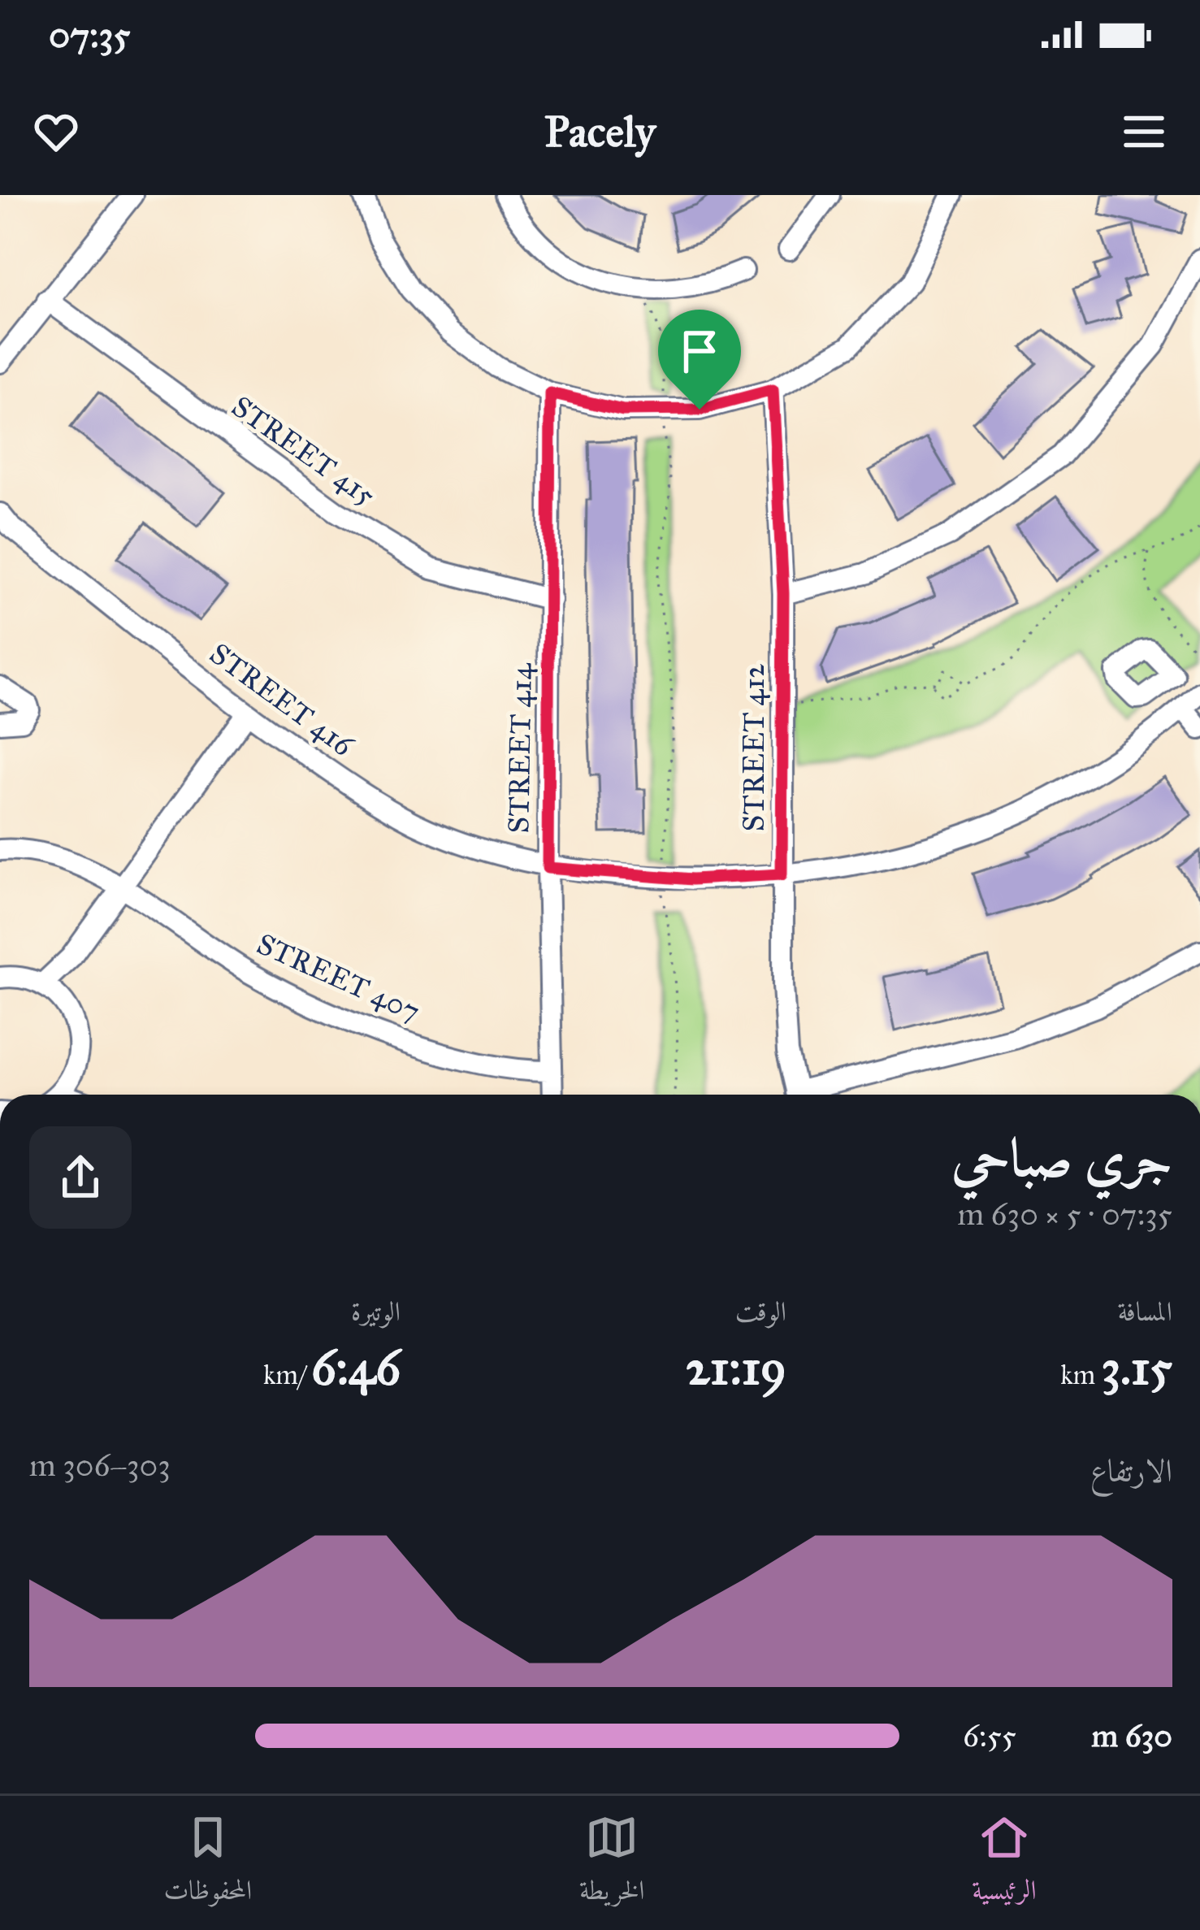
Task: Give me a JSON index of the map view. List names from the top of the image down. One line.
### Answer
{"streets":{"street":["STREET 415","STREET 416","STREET 412","STREET 414","STREET 407"]},"crossings":[["STREET 415","STREET 414"],["STREET 416","STREET 412"],["STREET 416","STREET 414"],["STREET 414","STREET 407"]],"page":{"status":"07:35","header":"Pacely","heading":["جري صباحي","07:35 · 5 × 630 m"],"stats":[["المسافة","3.15 km"],["الوقت","21:19"],["الوتيرة","6:46 /km"]],"chart":["الارتفاع","303–306 m"],"list":[{"name":"630 m","note":"6:55"}],"tabs":["الرئيسية","الخريطة","المحفوظات"]}}
